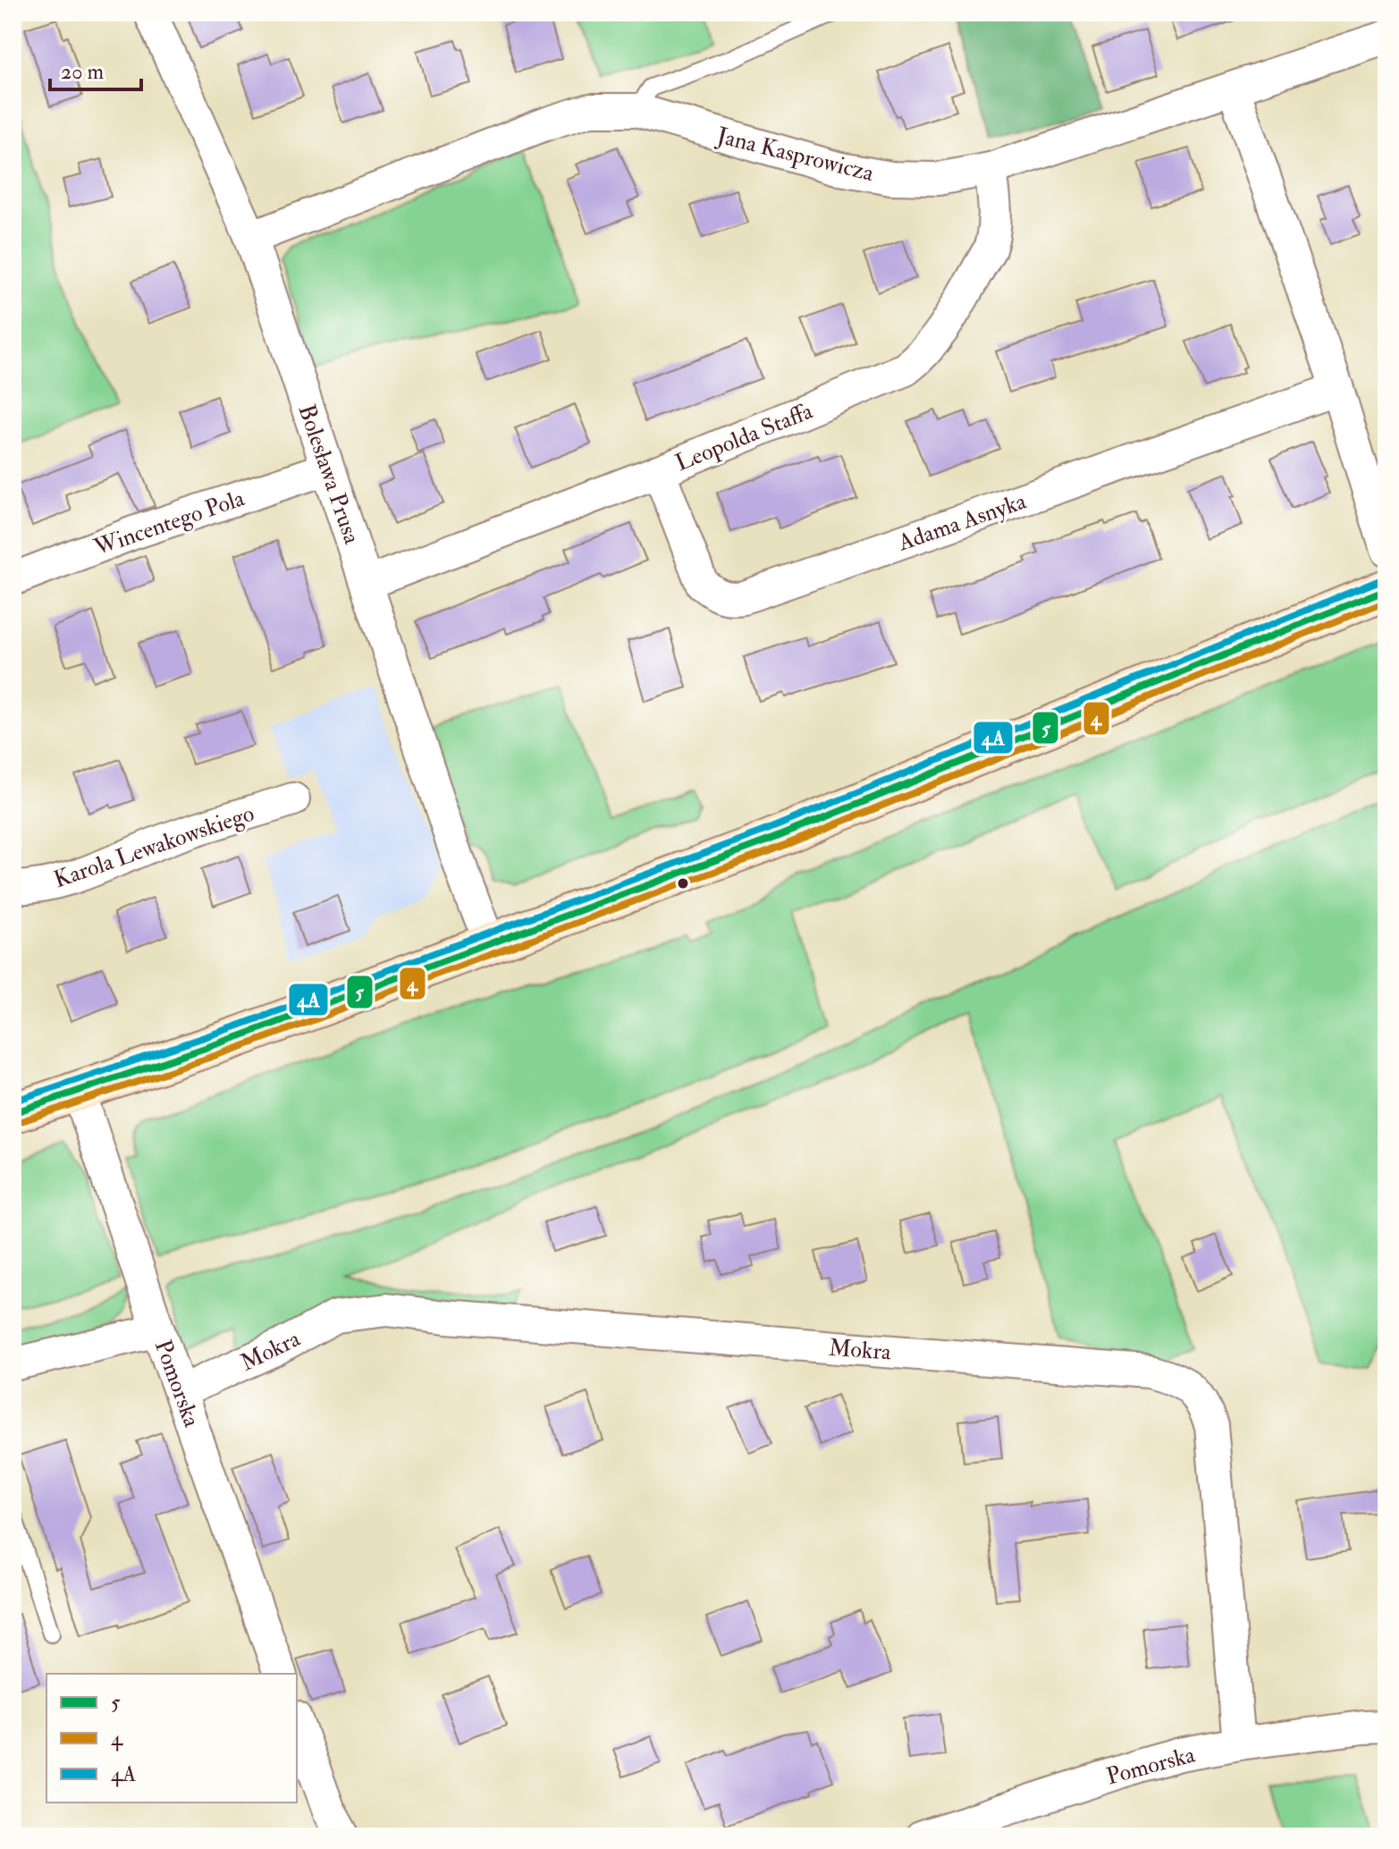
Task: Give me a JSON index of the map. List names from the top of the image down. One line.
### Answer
{"streets":{"street":["Jana Kasprowicza","Leopolda Staffa","Bolesława Prusa","Adama Asnyka","Wincentego Pola","Karola Lewakowskiego","Mokra","Pomorska"]},"crossings":[["Jana Kasprowicza","Leopolda Staffa"],["Jana Kasprowicza","Bolesława Prusa"],["Leopolda Staffa","Bolesława Prusa"],["Leopolda Staffa","Adama Asnyka"],["Bolesława Prusa","Wincentego Pola"],["Mokra","Pomorska"]],"lines":["transit line 4A","transit line 5","transit line 4"],"legend":["5","4","4A"],"scale_bar":"20 m"}
